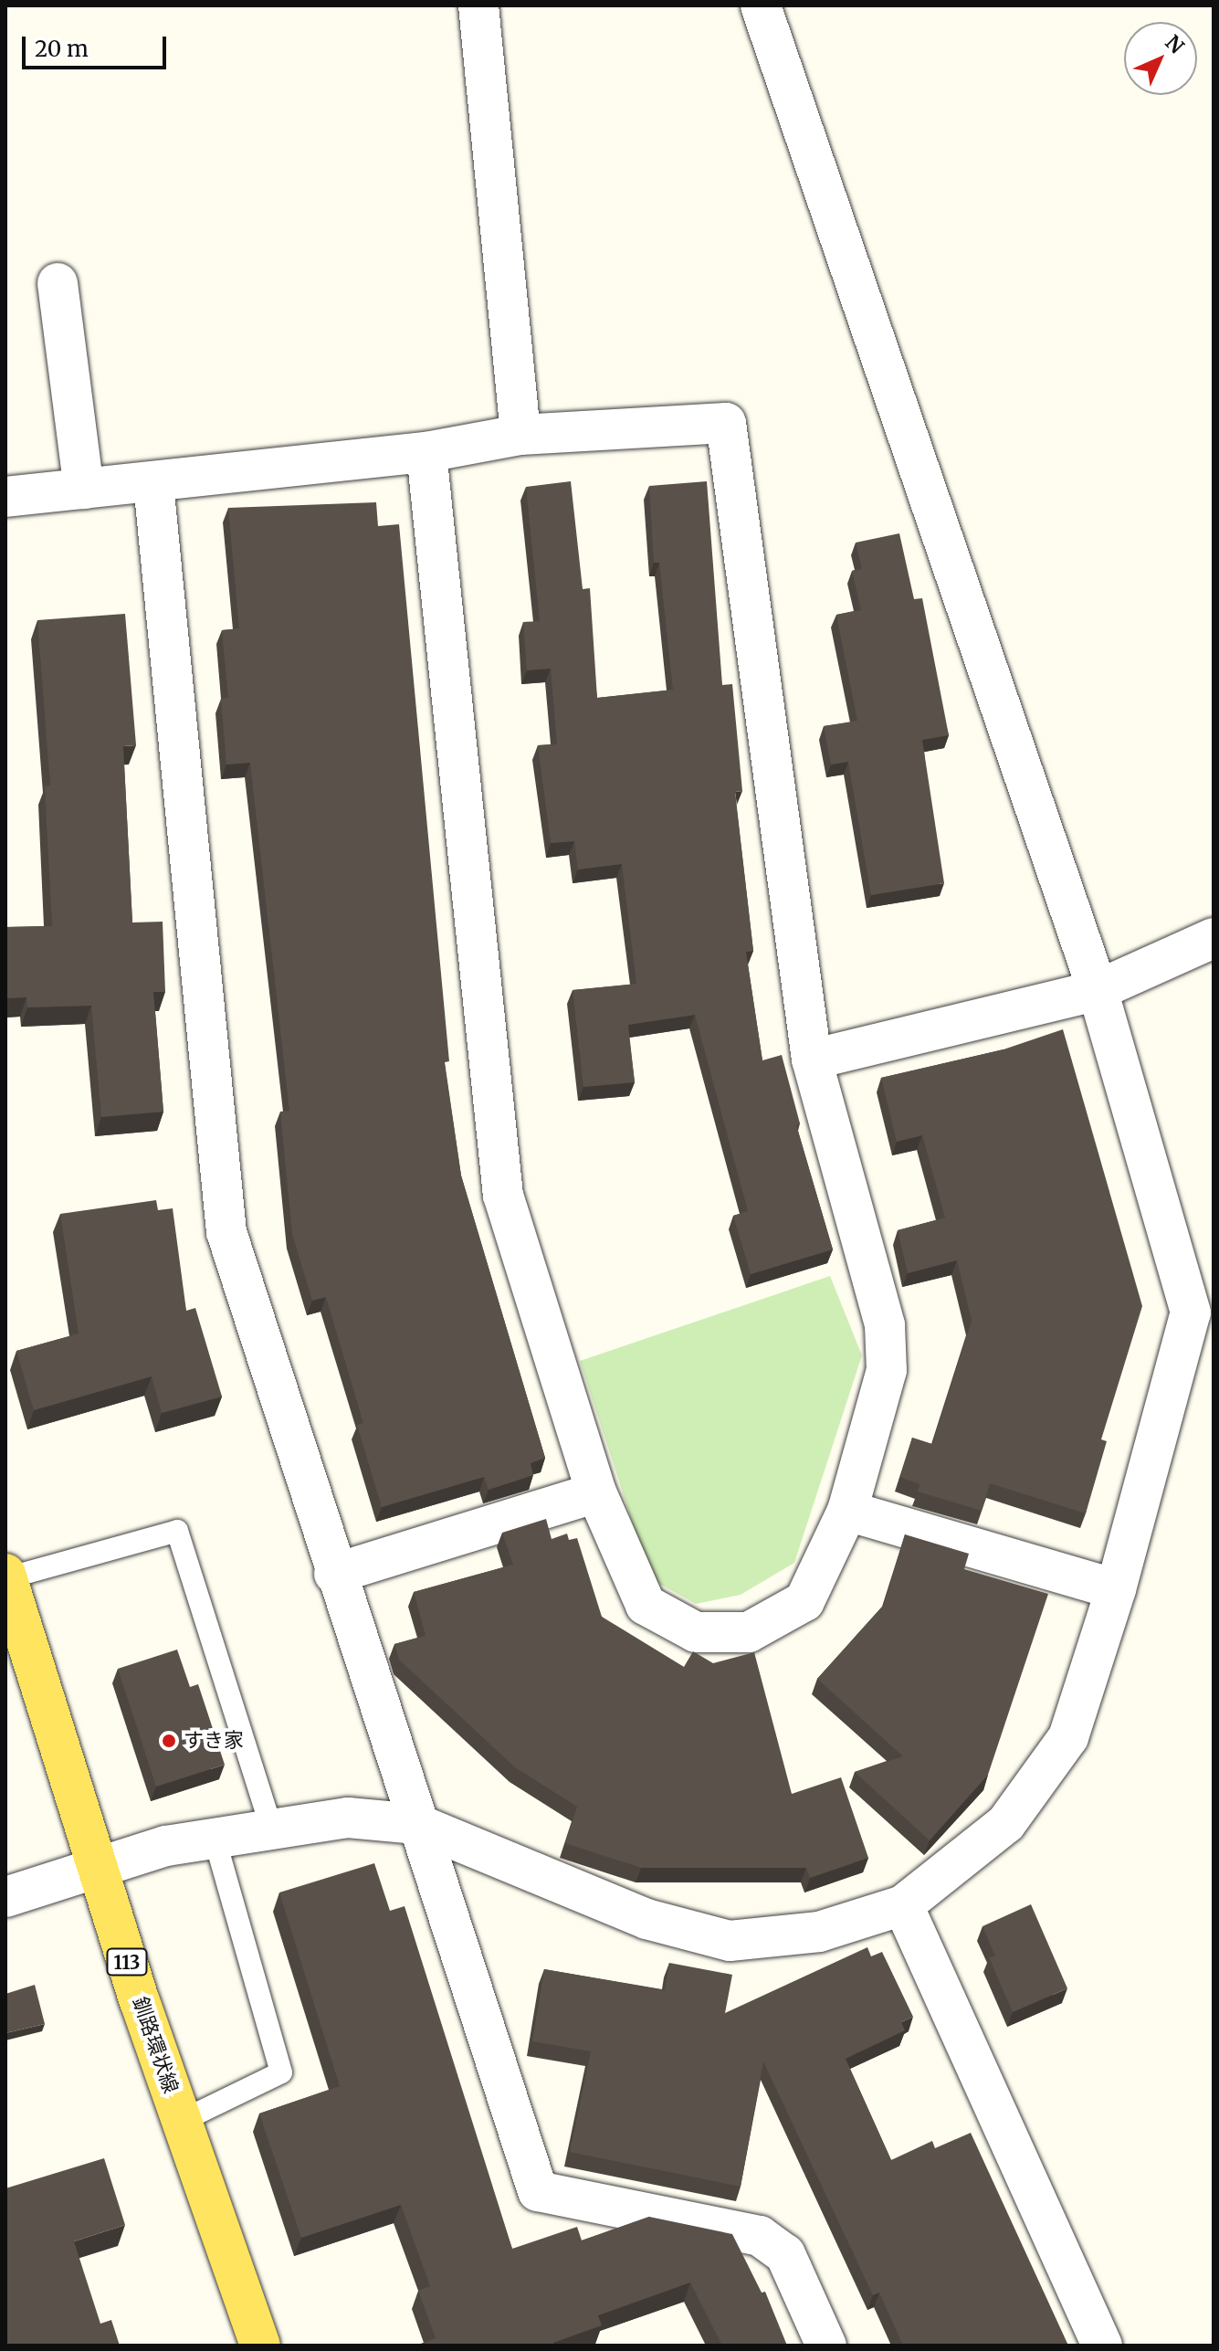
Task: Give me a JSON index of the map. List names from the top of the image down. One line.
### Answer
{"streets":{"main road":["113","釧路環状線"]},"places":["すき家"],"scale_bar":"20 m","north":"top right"}
